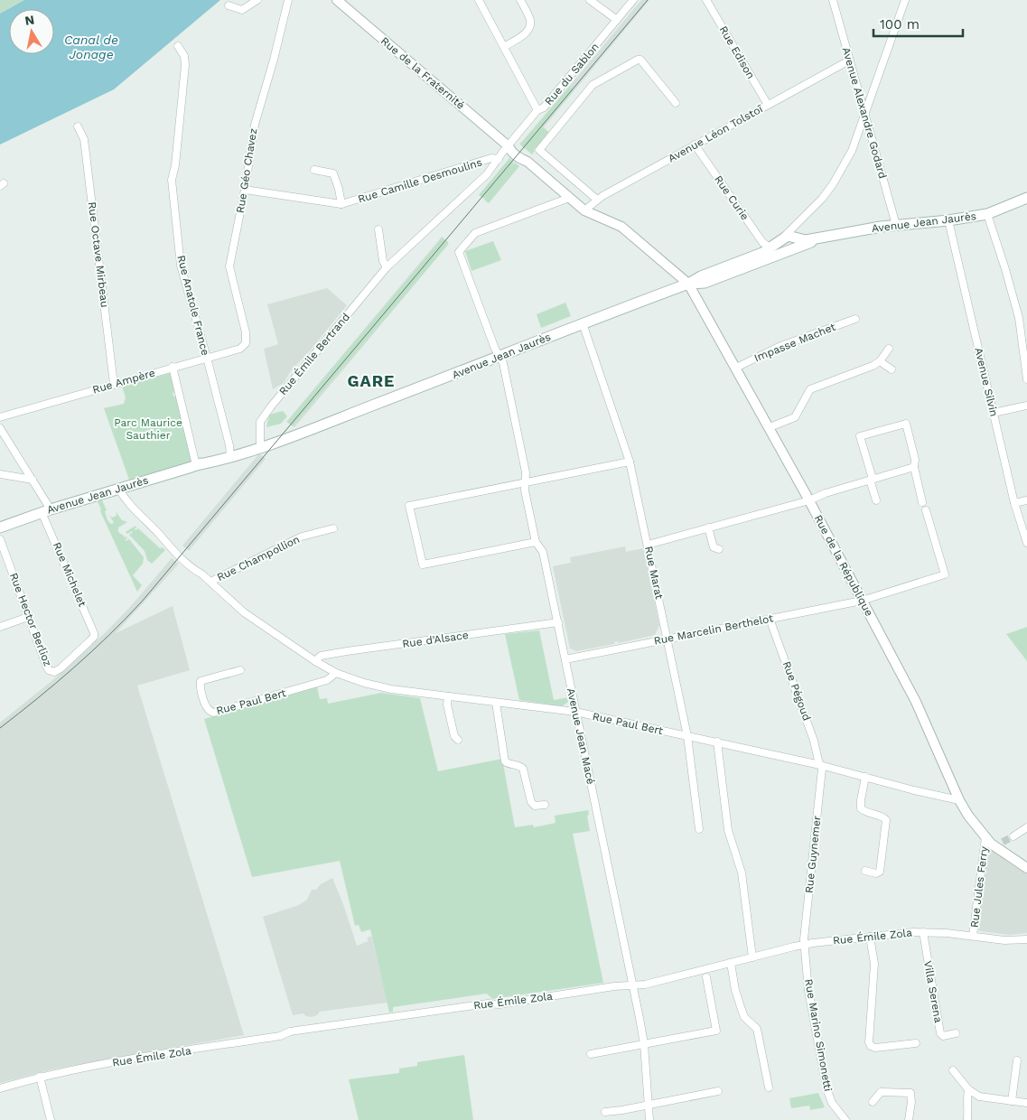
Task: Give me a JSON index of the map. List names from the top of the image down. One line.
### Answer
{"streets":{"main road":["Avenue Jean Jaurès"],"street":["Rue Edison","Rue de la Fraternité","Rue du Sablon","Avenue Alexandre Godard","Avenue Léon Tolstoï","Rue Géo Chavez","Rue Camille Desmoulins","Rue Curie","Rue Octave Mirbeau","Rue Anatole France","Impasse Machet","Rue Émile Bertrand","Rue Ampère","Avenue Silvin","Rue Champollion","Rue de la République","Rue Marat","Rue Michelet","Rue Hector Berlioz","Rue Marcelin Berthelot","Rue d'Alsace","Rue Pégoud","Rue Paul Bert","Avenue Jean Macé","Rue Guynemer","Rue Jules Ferry","Rue Émile Zola","Villa Serena","Rue Marino Simonetti"]},"crossings":[["Rue Edison","Avenue Léon Tolstoï"],["Rue de la Fraternité","Rue du Sablon"],["Rue de la Fraternité","Avenue Léon Tolstoï"],["Rue de la Fraternité","Avenue Jean Jaurès"],["Rue de la Fraternité","Rue Émile Bertrand"],["Rue de la Fraternité","Rue de la République"],["Rue de la Fraternité","Avenue Jean Macé"],["Rue du Sablon","Rue Émile Bertrand"],["Avenue Alexandre Godard","Avenue Léon Tolstoï"],["Avenue Alexandre Godard","Avenue Jean Jaurès"],["Avenue Léon Tolstoï","Rue Curie"],["Rue Géo Chavez","Rue Camille Desmoulins"],["Rue Géo Chavez","Rue Ampère"],["Rue Camille Desmoulins","Rue Émile Bertrand"],["Rue Curie","Avenue Jean Jaurès"],["Avenue Jean Jaurès","Rue Anatole France"],["Avenue Jean Jaurès","Rue Émile Bertrand"],["Avenue Jean Jaurès","Avenue Silvin"],["Avenue Jean Jaurès","Rue de la République"],["Avenue Jean Jaurès","Rue Marat"],["Avenue Jean Jaurès","Rue Michelet"],["Avenue Jean Jaurès","Rue Paul Bert"],["Avenue Jean Jaurès","Avenue Jean Macé"],["Rue Octave Mirbeau","Rue Ampère"],["Rue Anatole France","Rue Ampère"],["Impasse Machet","Rue de la République"],["Rue Champollion","Rue Paul Bert"],["Rue de la République","Rue Marcelin Berthelot"],["Rue de la République","Rue Paul Bert"],["Rue de la République","Rue Jules Ferry"],["Rue Marat","Rue Marcelin Berthelot"],["Rue Marat","Rue Paul Bert"],["Rue Michelet","Rue Hector Berlioz"],["Rue Marcelin Berthelot","Rue Pégoud"],["Rue Marcelin Berthelot","Avenue Jean Macé"],["Rue d'Alsace","Rue Paul Bert"],["Rue d'Alsace","Avenue Jean Macé"],["Rue Pégoud","Rue Paul Bert"],["Rue Pégoud","Rue Guynemer"],["Rue Paul Bert","Avenue Jean Macé"],["Rue Paul Bert","Rue Guynemer"],["Avenue Jean Macé","Rue Émile Zola"],["Rue Guynemer","Rue Émile Zola"],["Rue Guynemer","Rue Marino Simonetti"],["Rue Jules Ferry","Rue Émile Zola"],["Rue Émile Zola","Villa Serena"],["Rue Émile Zola","Rue Marino Simonetti"]],"districts":["GARE"],"water":["Canal de Jonage"],"parks":["Parc Maurice Sauthier"],"scale_bar":"100 m","north":"top"}
